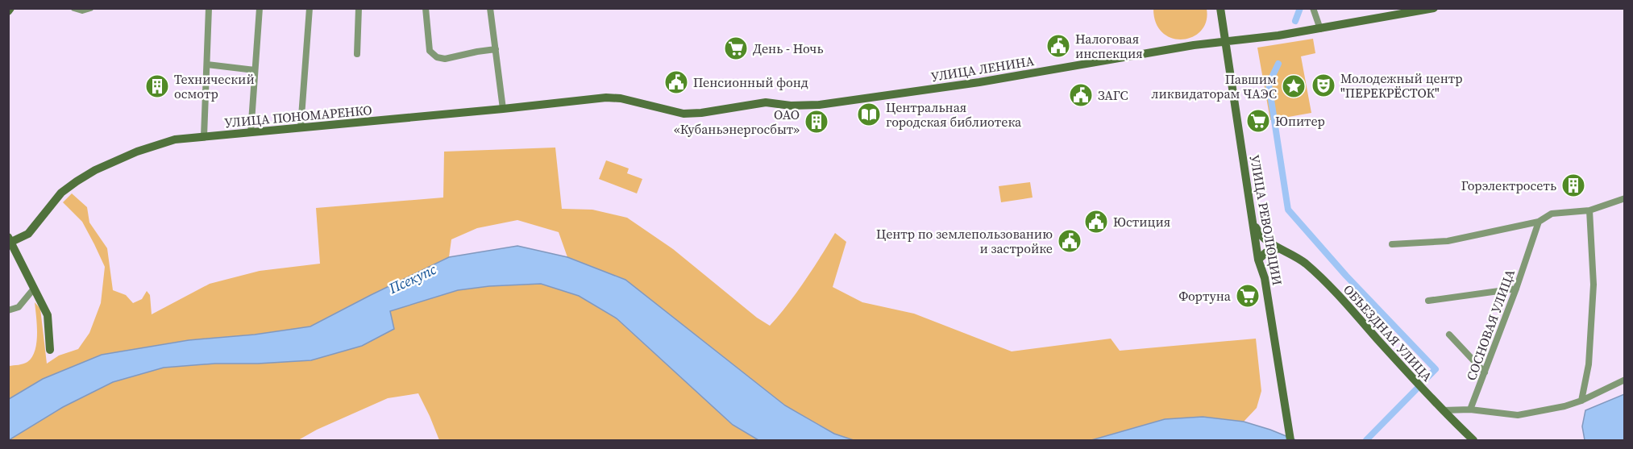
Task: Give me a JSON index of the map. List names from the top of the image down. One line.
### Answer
{"streets":{"street":["УЛИЦА ЛЕНИНА","УЛИЦА ПОНОМАРЕНКО","УЛИЦА РЕВОЛЮЦИИ","СОСНОВАЯ УЛИЦА","ОБЪЕЗДНАЯ УЛИЦА"]},"crossings":[["УЛИЦА ЛЕНИНА","УЛИЦА ПОНОМАРЕНКО"],["УЛИЦА ЛЕНИНА","УЛИЦА РЕВОЛЮЦИИ"],["УЛИЦА РЕВОЛЮЦИИ","ОБЪЕЗДНАЯ УЛИЦА"]],"water":["Псекупс"],"places":{"public building":["Налоговая инспекция","Пенсионный фонд","ЗАГС","Юстиция","Центр по землепользованию и застройке"],"supermarket":["День - Ночь","Юпитер","Фортуна"],"theatre":["Молодежный центр \"ПЕРЕКРЁСТОК\""],"building":["Технический осмотр","ОАО «Кубаньэнергосбыт»","Горэлектросеть"],"place":["Павшим ликвидаторам ЧАЭС"],"library":["Центральная городская библиотека"]}}
